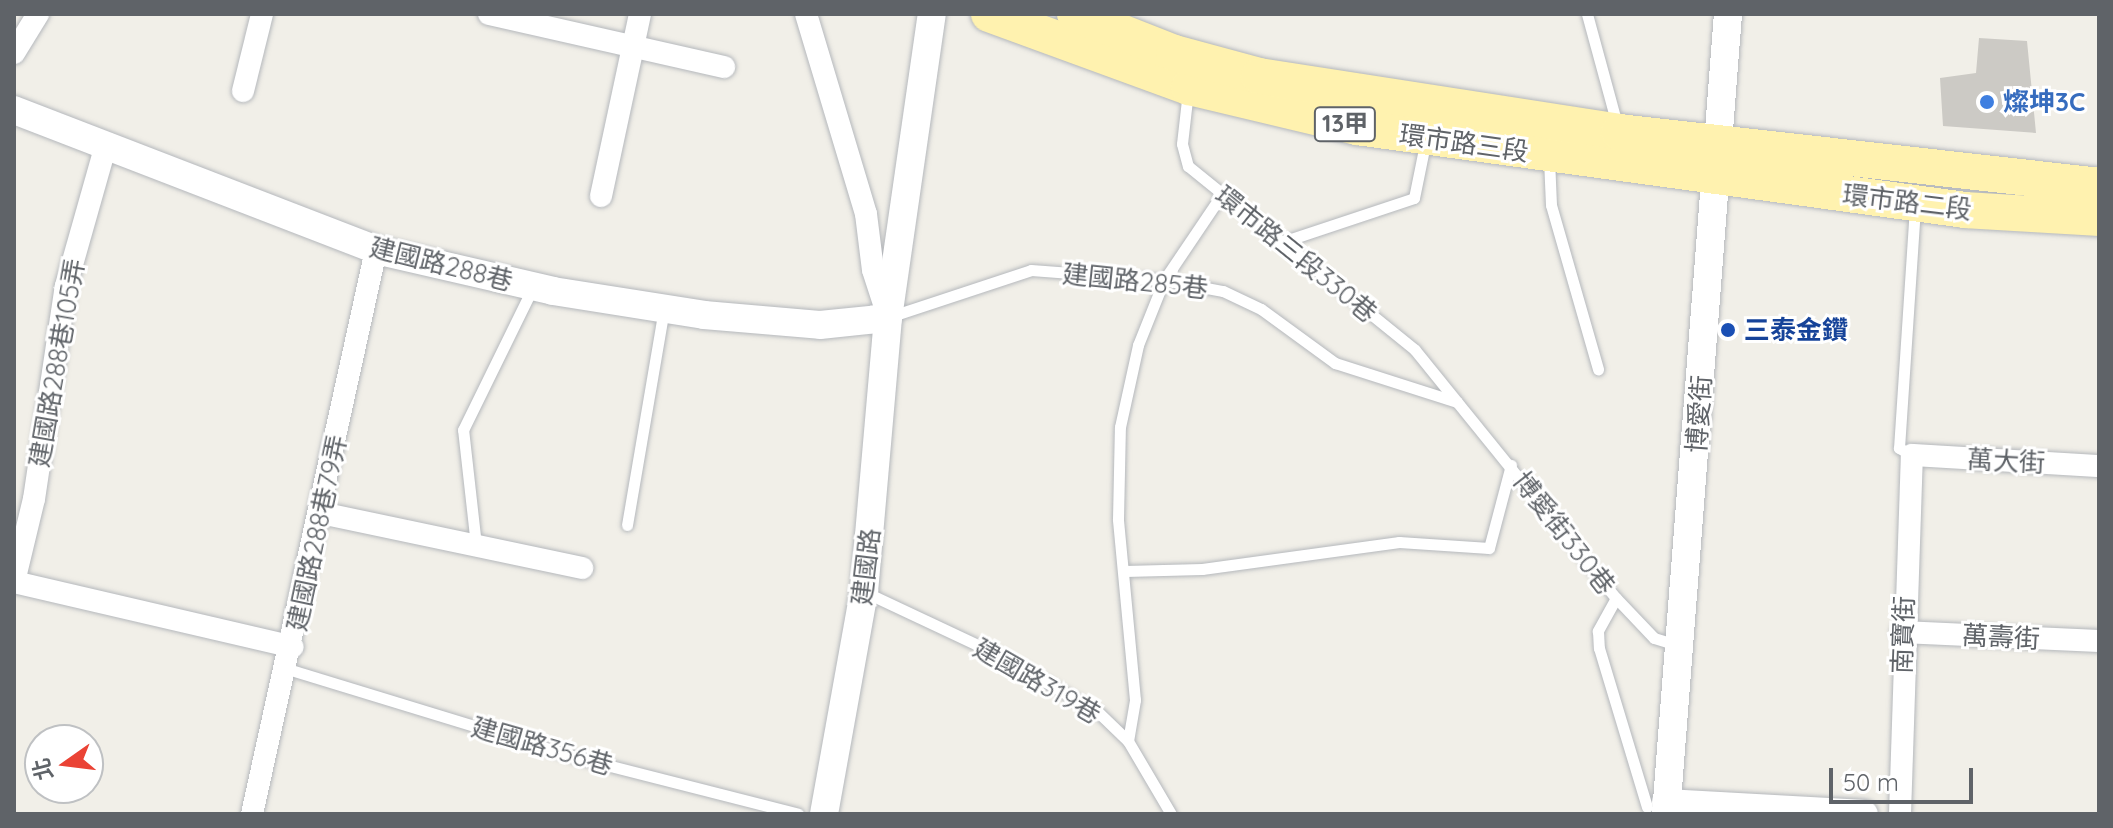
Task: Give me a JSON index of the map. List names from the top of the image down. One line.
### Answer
{"streets":{"main road":["13甲","環市路三段","環市路二段"],"street":["建國路288巷","建國路288巷105弄","博愛街","萬大街","建國路288巷79弄","建國路","南寶街","萬壽街"],"lane":["環市路三段330巷","建國路285巷","博愛街330巷","建國路319巷","建國路356巷"]},"crossings":[["環市路三段","環市路二段"],["環市路三段","環市路三段330巷"],["環市路三段","博愛街"],["環市路二段","博愛街"],["環市路三段330巷","建國路285巷"],["環市路三段330巷","博愛街330巷"],["建國路288巷","建國路285巷"],["建國路288巷","建國路288巷105弄"],["建國路288巷","建國路288巷79弄"],["建國路288巷","建國路"],["建國路285巷","博愛街330巷"],["建國路285巷","建國路"],["博愛街","博愛街330巷"],["萬大街","南寶街"],["建國路288巷79弄","建國路356巷"],["建國路","建國路319巷"],["南寶街","萬壽街"]],"places":["燦坤3C","三泰金鑽"],"scale_bar":"50 m","north":"left"}
